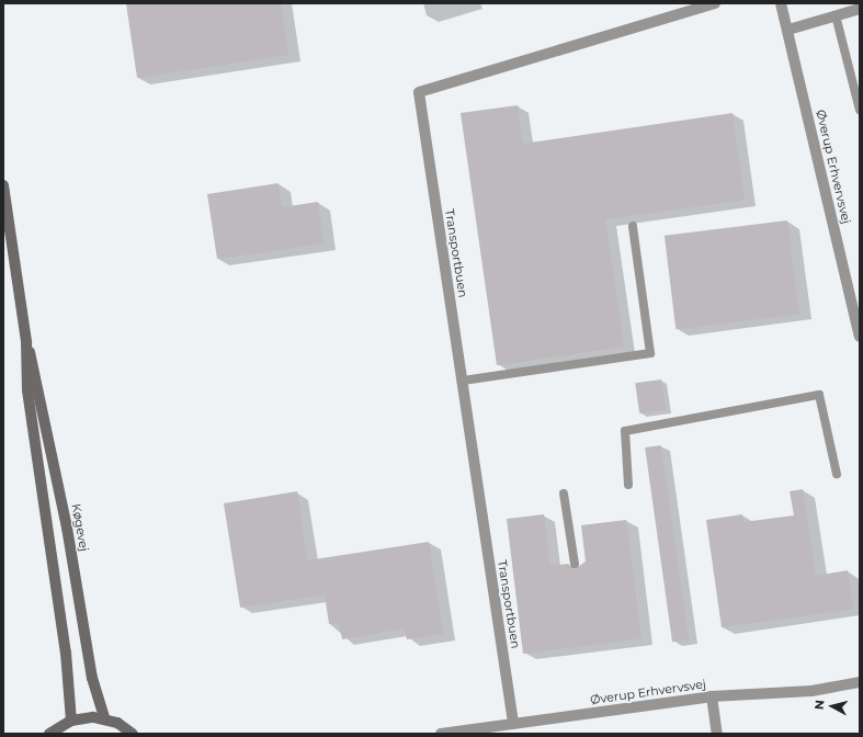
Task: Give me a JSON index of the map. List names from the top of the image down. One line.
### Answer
{"streets":{"street":["Øverup Erhvervsvej","Transportbuen","Køgevej"]},"crossings":[["Øverup Erhvervsvej","Transportbuen"]],"north":"left"}
